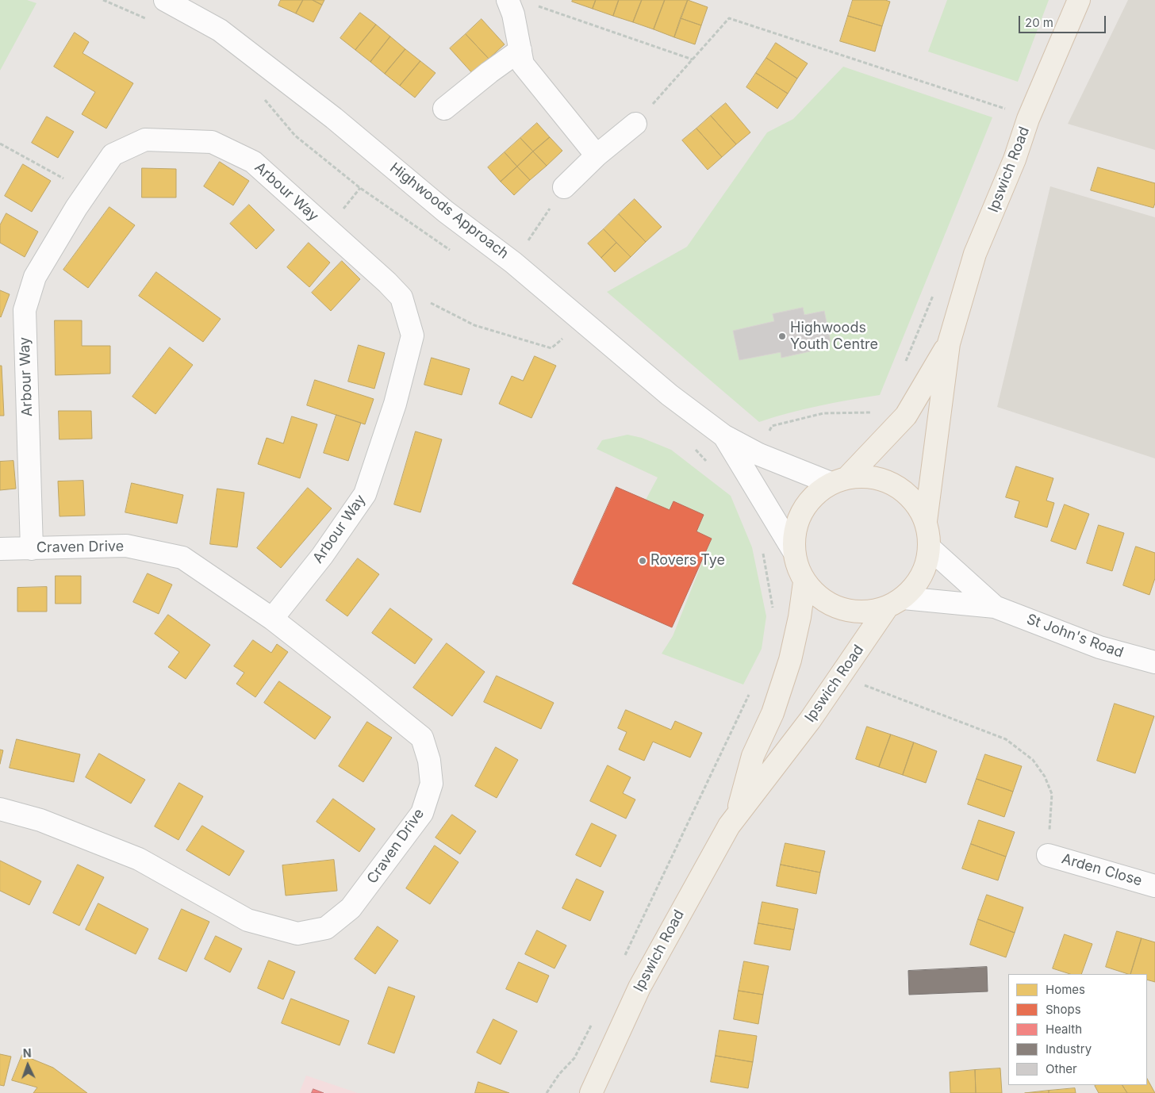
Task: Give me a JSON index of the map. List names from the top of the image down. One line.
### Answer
{"streets":{"main road":["Ipswich Road"],"street":["Arbour Way","Highwoods Approach","Craven Drive","St John's Road","Arden Close"]},"crossings":[["Ipswich Road","Highwoods Approach"],["Ipswich Road","St John's Road"],["Arbour Way","Craven Drive"],["Highwoods Approach","St John's Road"]],"places":["Highwoods Youth Centre","Rovers Tye"],"legend":["Homes","Shops","Health","Industry","Other"],"scale_bar":"20 m","north":"top"}
